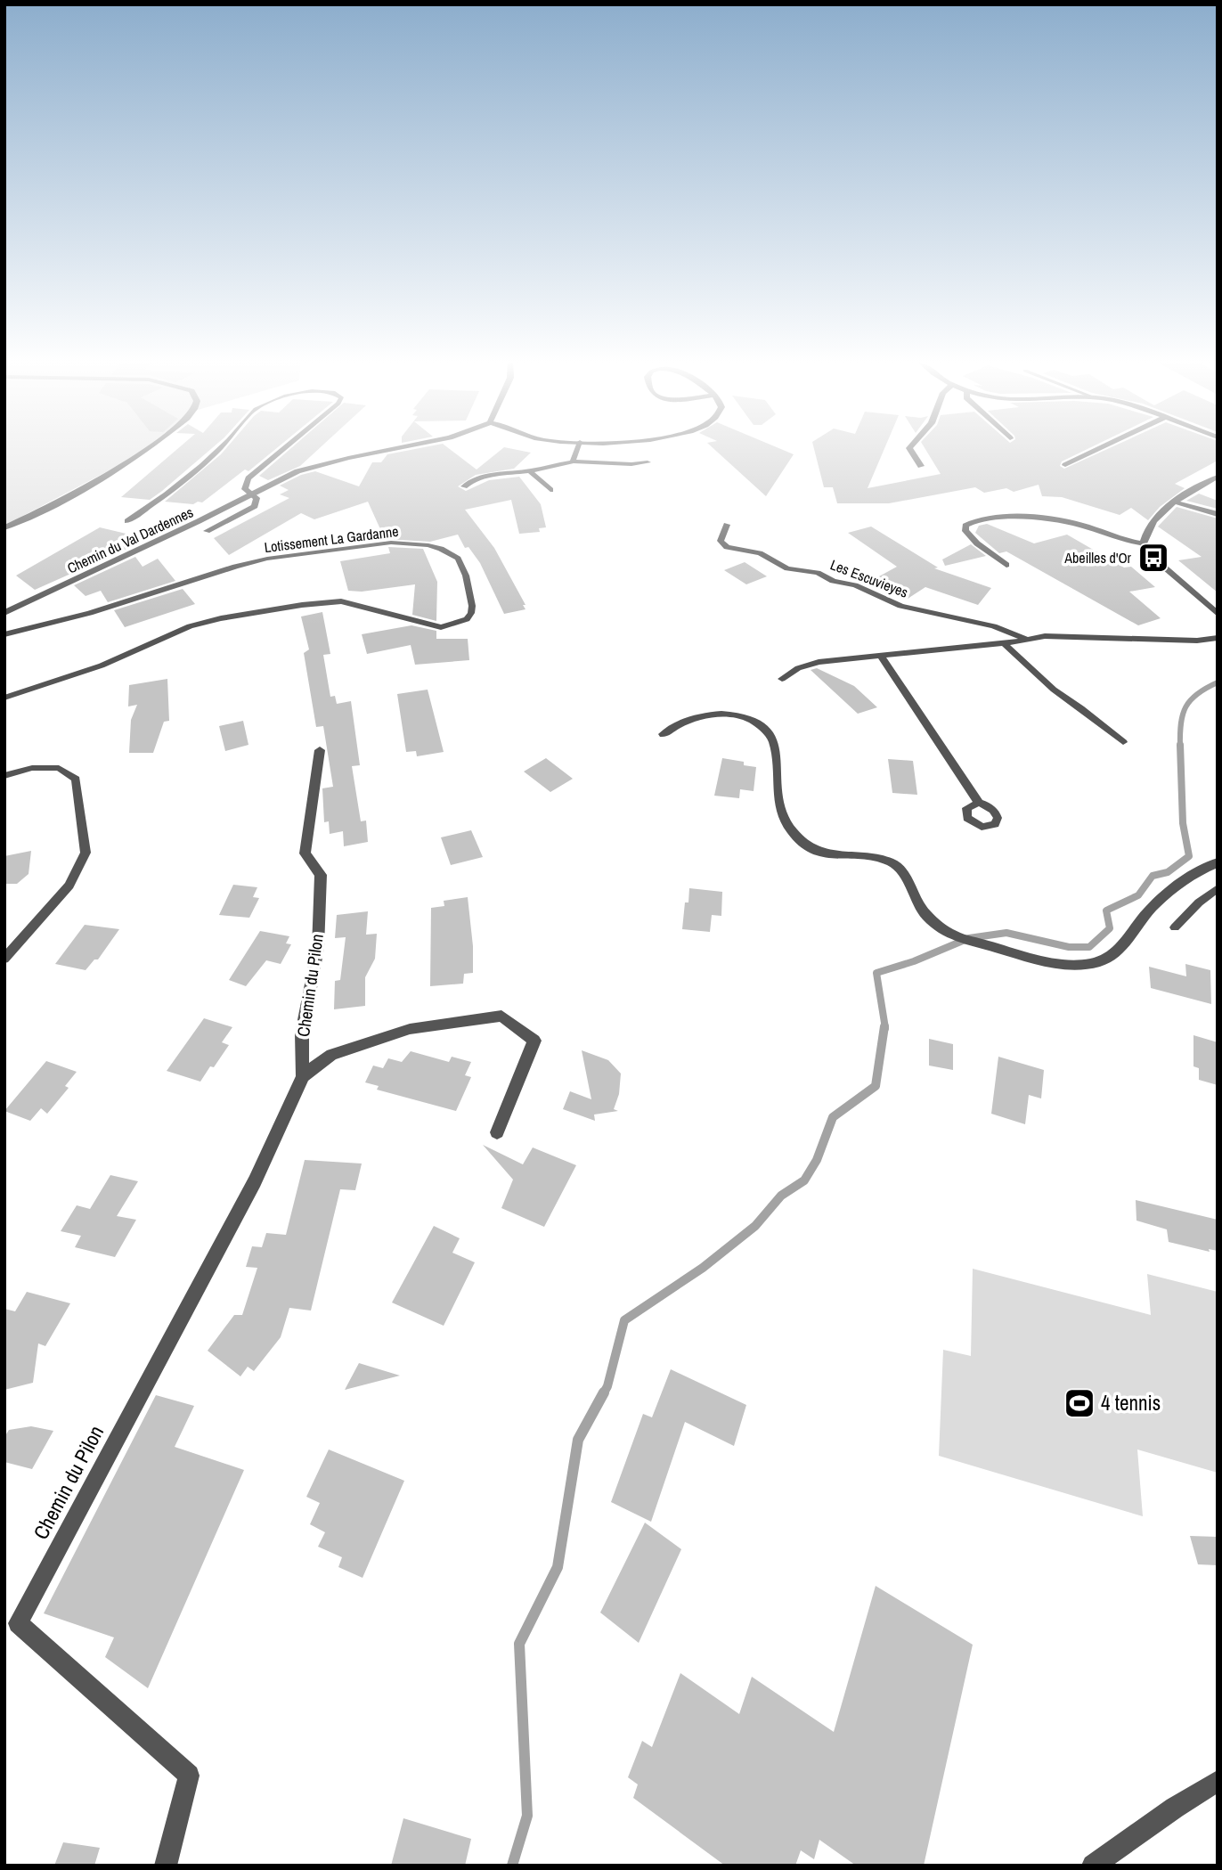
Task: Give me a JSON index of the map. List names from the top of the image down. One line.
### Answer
{"streets":{"street":["Chemin du Val Dardennes","Chemin du Pilon"],"lane":["Lotissement La Gardanne","Les Escuvieyes"]},"places":{"bus stop":["Abeilles d'Or"],"sports":["4 tennis"]}}
